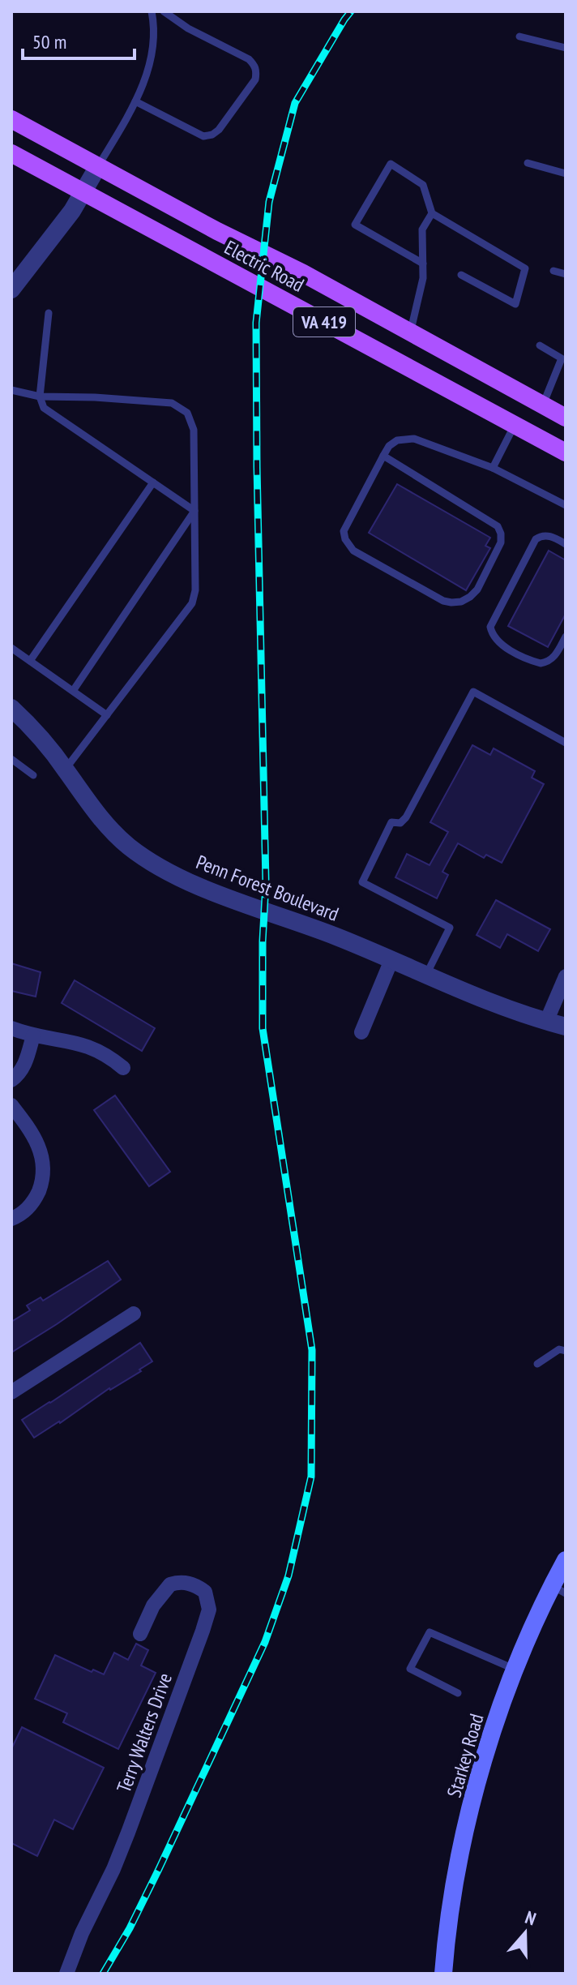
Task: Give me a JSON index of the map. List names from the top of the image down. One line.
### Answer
{"streets":{"main road":["Electric Road","VA 419","Starkey Road"],"street":["Penn Forest Boulevard","Terry Walters Drive"]},"scale_bar":"50 m","north":"top"}
